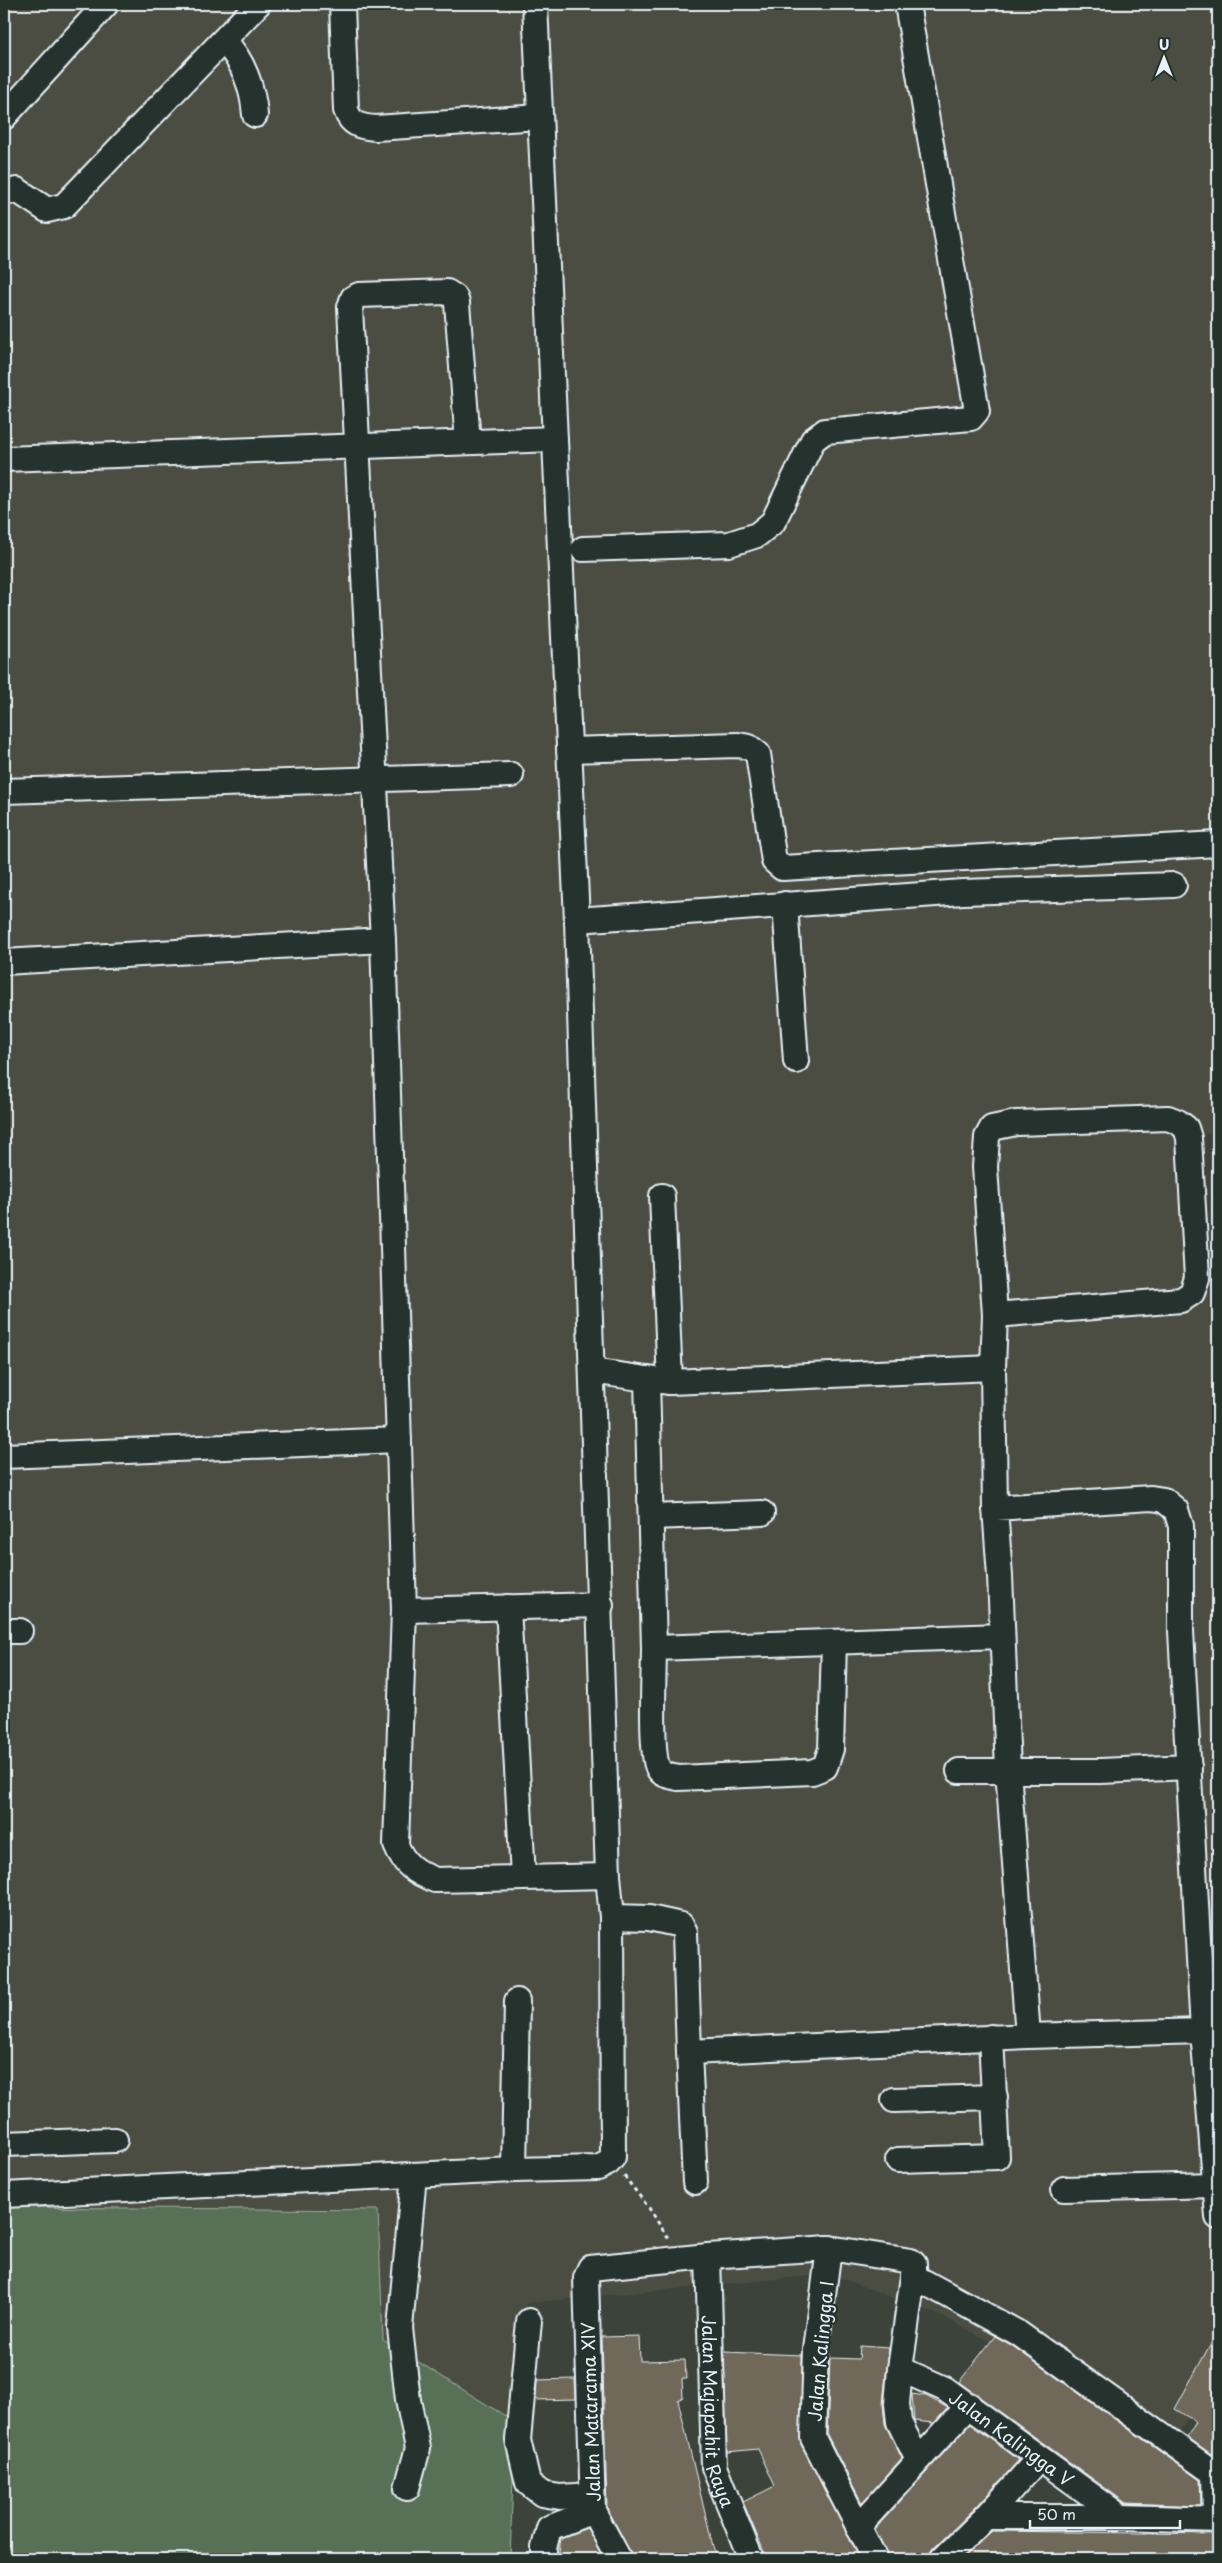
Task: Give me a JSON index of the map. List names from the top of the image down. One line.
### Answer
{"streets":{"street":["Jalan Kalingga I","Jalan Majapahit Raya","Jalan Matarama XIV","Jalan Kalingga V"]},"scale_bar":"50 m","north":"top"}
